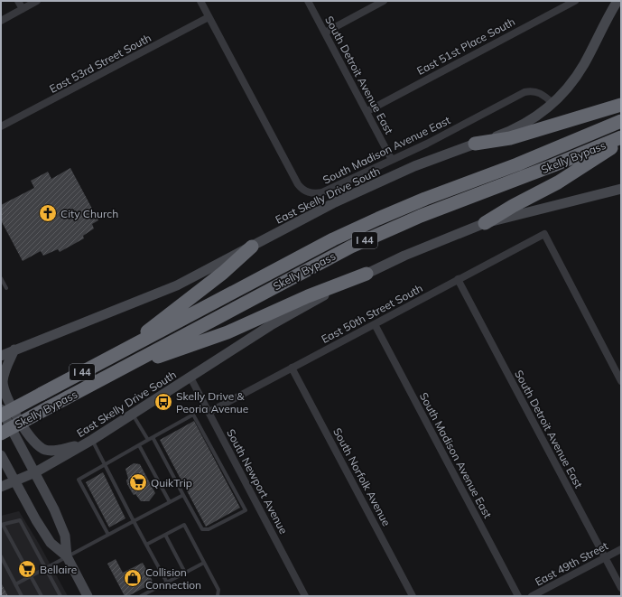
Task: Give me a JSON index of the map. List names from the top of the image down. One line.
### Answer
{"streets":{"highway":["Skelly Bypass","I 44"],"main road":["East Skelly Drive South"],"street":["East 51st Place South","East 53rd Street South","South Detroit Avenue East","South Madison Avenue East","East 50th Street South","South Norfolk Avenue","South Newport Avenue","East 49th Street"]},"crossings":[["East 51st Place South","South Detroit Avenue East"],["East 53rd Street South","South Madison Avenue East"],["South Detroit Avenue East","South Madison Avenue East"],["South Detroit Avenue East","East 50th Street South"],["South Detroit Avenue East","East 49th Street"],["South Madison Avenue East","East Skelly Drive South"],["South Madison Avenue East","East 50th Street South"],["East Skelly Drive South","South Newport Avenue"],["East 50th Street South","South Norfolk Avenue"],["East 50th Street South","South Newport Avenue"]],"places":{"church":["City Church"],"bus stop":["Skelly Drive & Peoria Avenue"],"supermarket":["QuikTrip","Bellaire"],"shop":["Collision Connection"]}}
